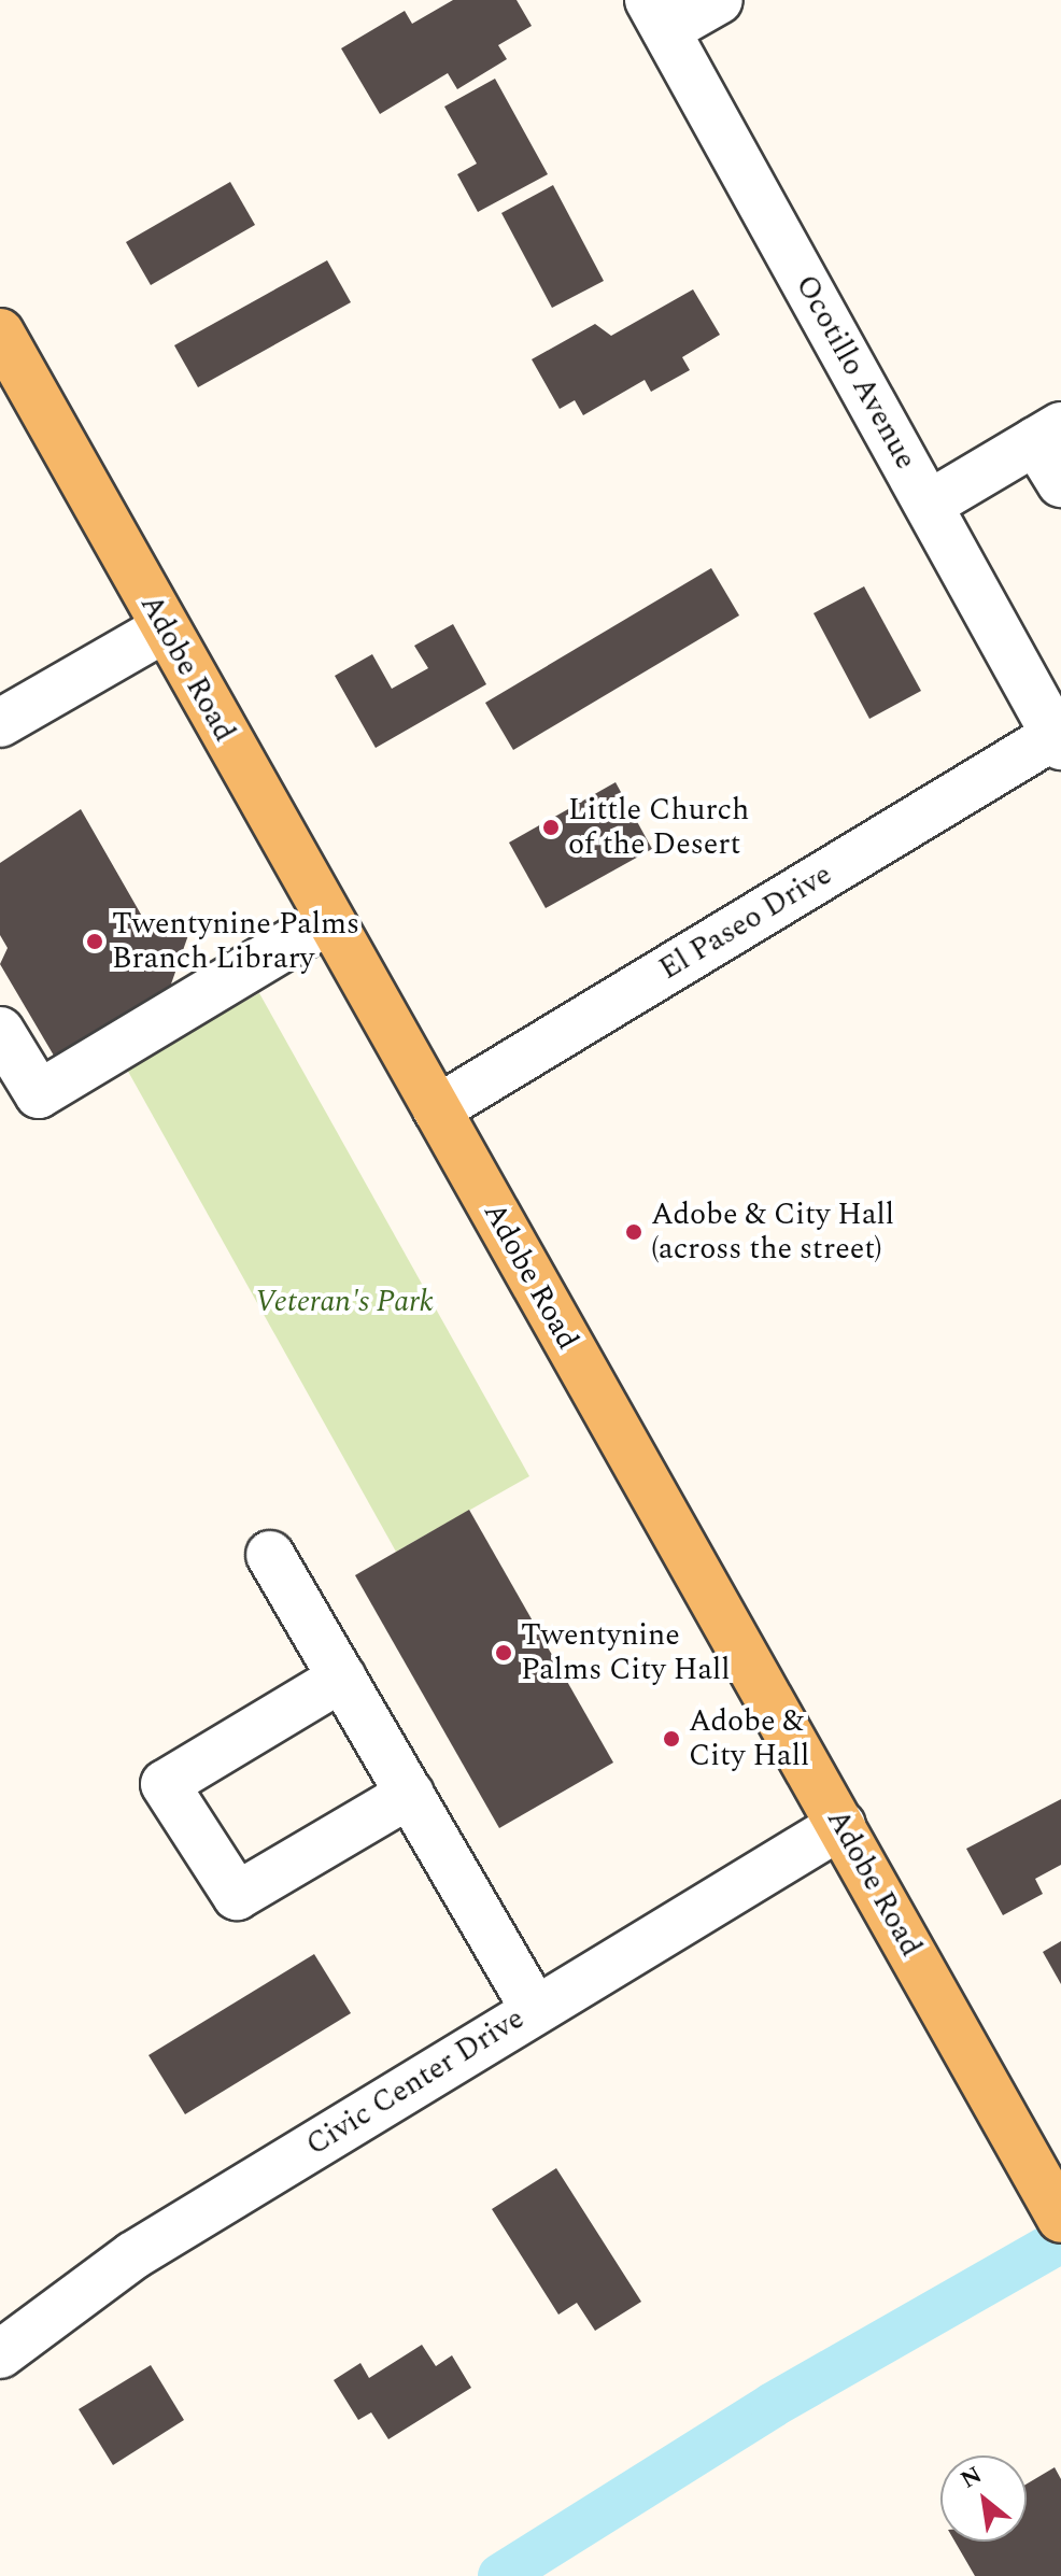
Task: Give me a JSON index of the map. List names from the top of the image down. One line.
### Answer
{"streets":{"main road":["Adobe Road"],"street":["Ocotillo Avenue","El Paseo Drive","Civic Center Drive"]},"crossings":[["Ocotillo Avenue","El Paseo Drive"],["Adobe Road","El Paseo Drive"],["Adobe Road","Civic Center Drive"]],"parks":["Veteran's Park"],"places":["Little Church of the Desert","Twentynine Palms Branch Library","Adobe & City Hall (across the street)","Twentynine Palms City Hall","Adobe & City Hall"],"north":"top left"}
